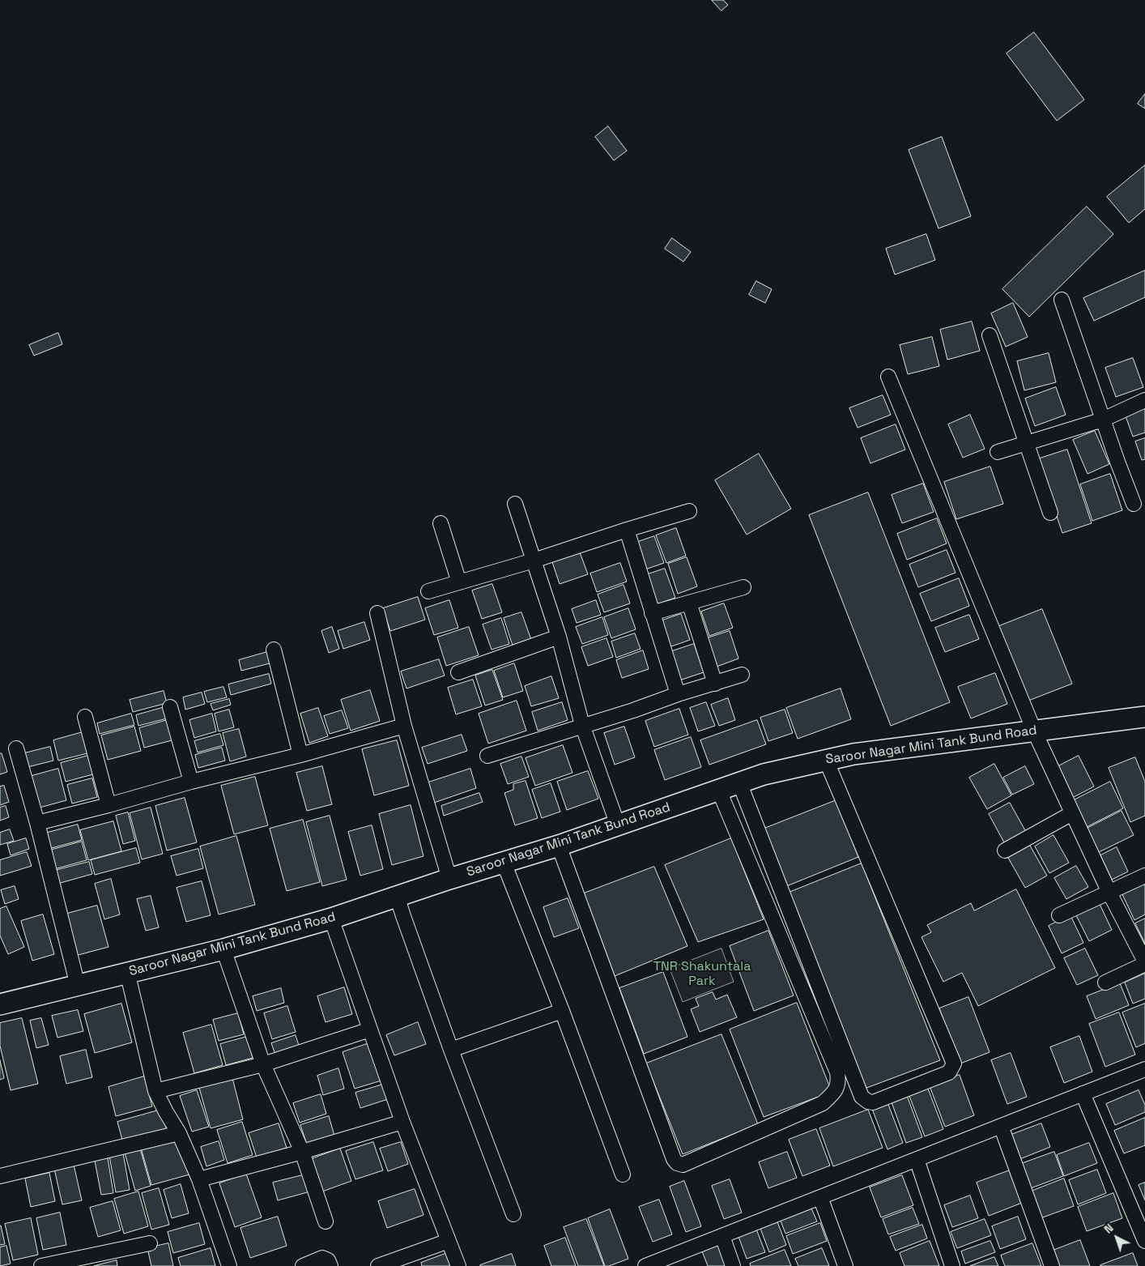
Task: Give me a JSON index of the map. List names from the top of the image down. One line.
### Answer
{"streets":{"main road":["Saroor Nagar Mini Tank Bund Road"]},"parks":["TNR Shakuntala Park"],"north":"top left"}
